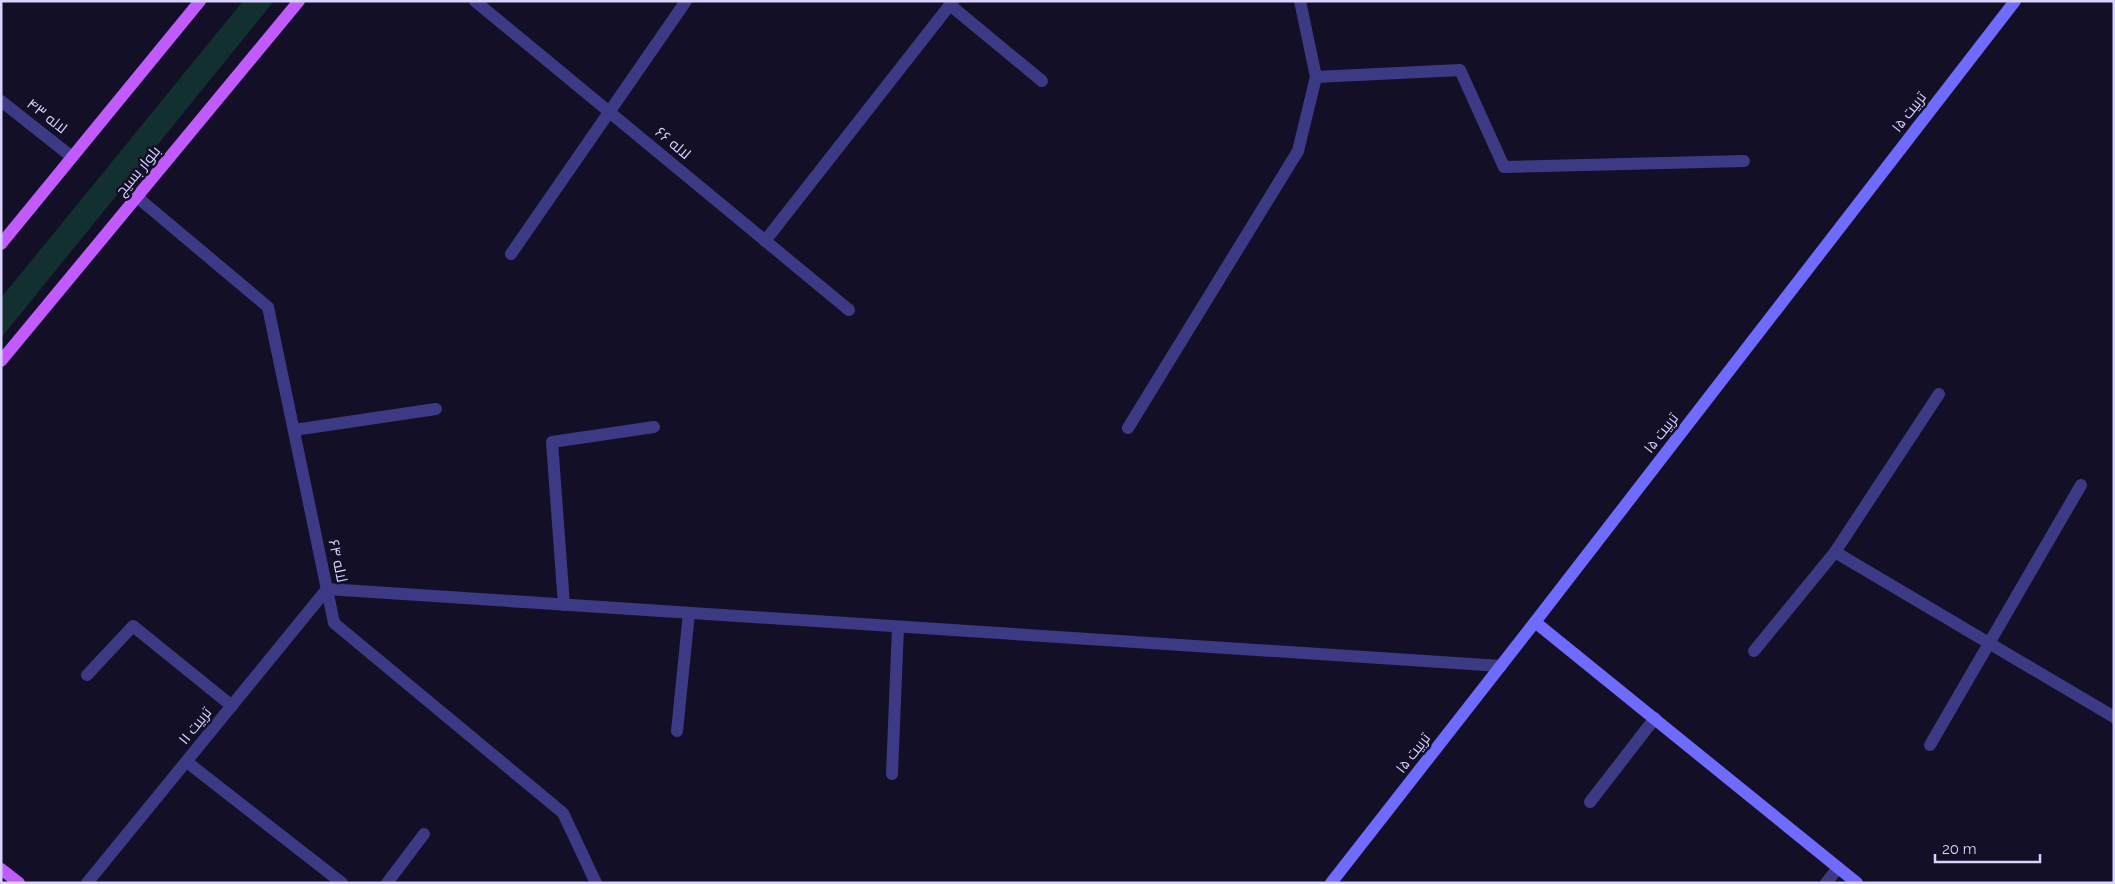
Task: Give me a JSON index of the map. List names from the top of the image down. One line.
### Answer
{"streets":{"main road":["بلوار بسیج"],"street":["تربیت ۱۵","لاله ۴۳","لاله ۶۶","لاله ۶۴","تربیت ۱۱"]},"crossings":[["بلوار بسیج","لاله ۶۴"],["لاله ۶۴","تربیت ۱۱"]],"scale_bar":"20 m"}
